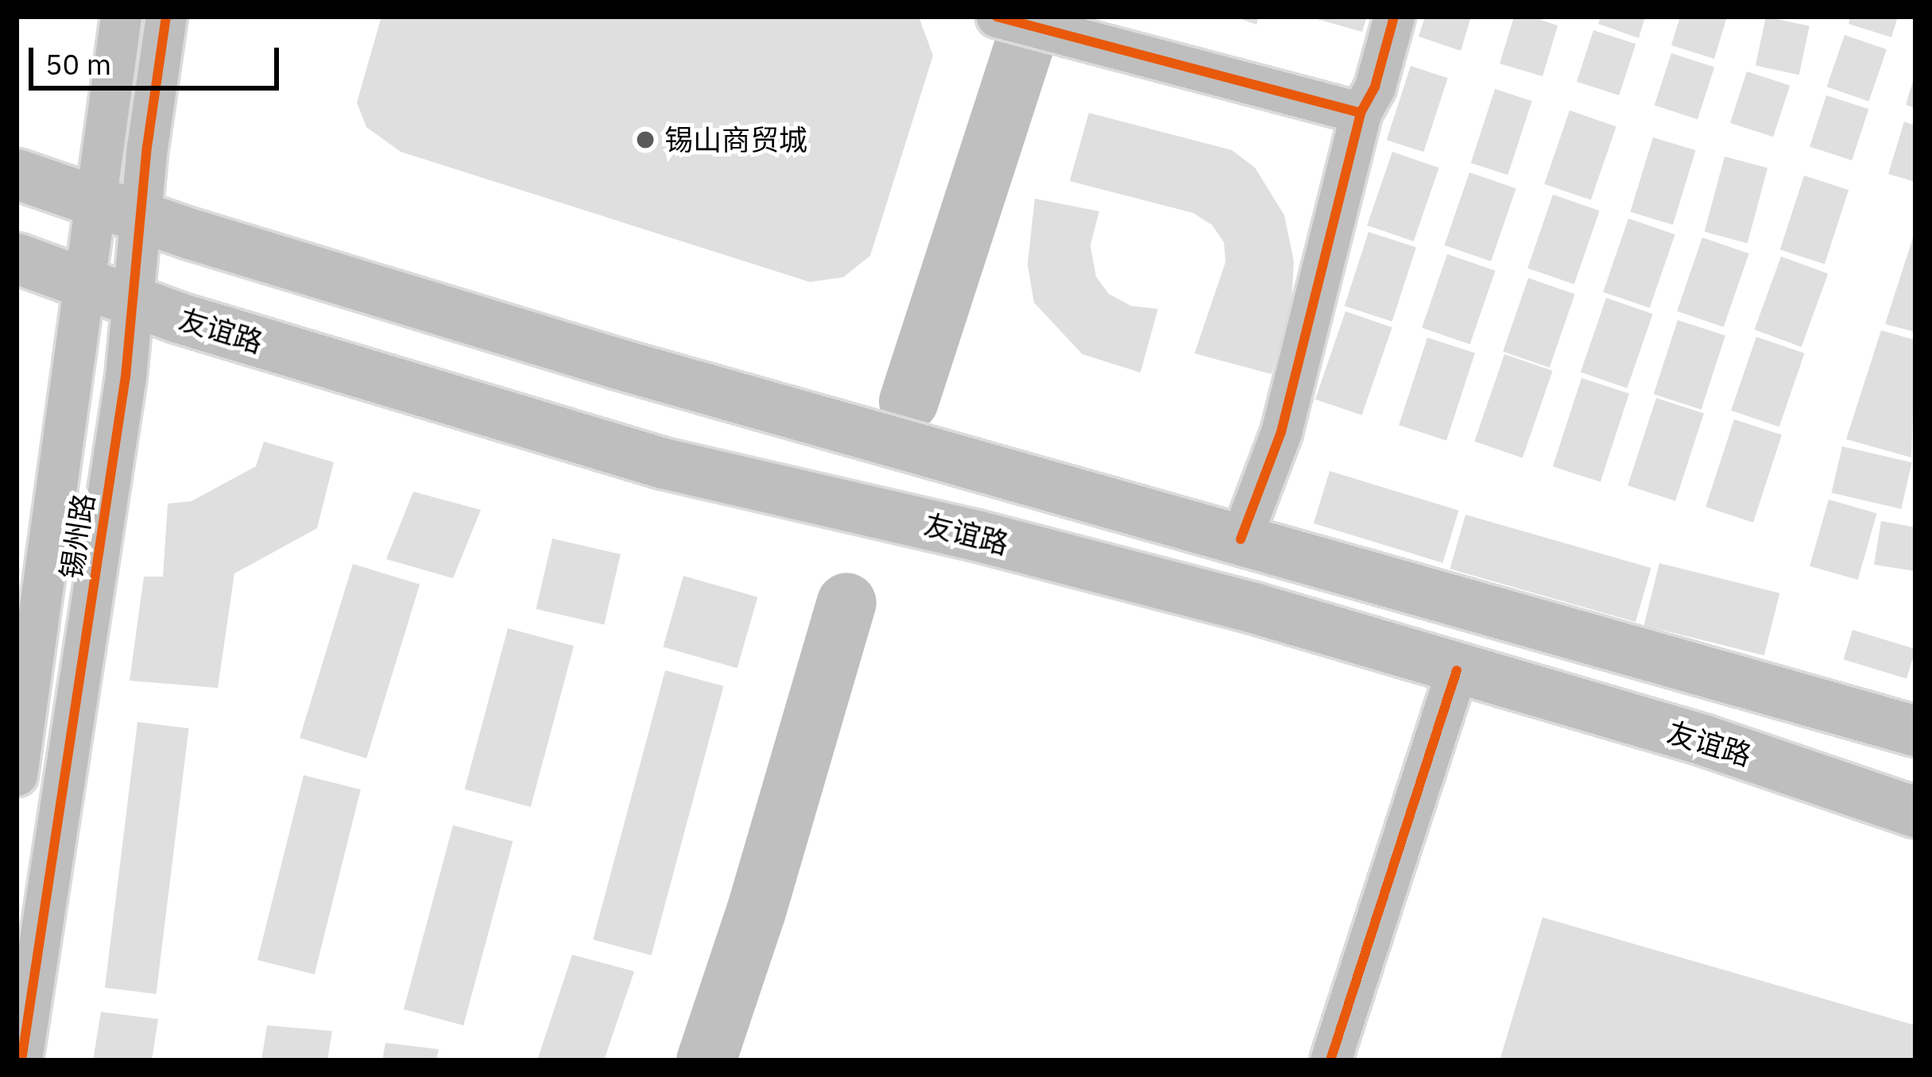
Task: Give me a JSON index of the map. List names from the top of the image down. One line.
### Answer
{"streets":{"main road":["友谊路"],"street":["锡州路"]},"crossings":[["友谊路","锡州路"]],"places":["锡山商贸城"],"scale_bar":"50 m"}
